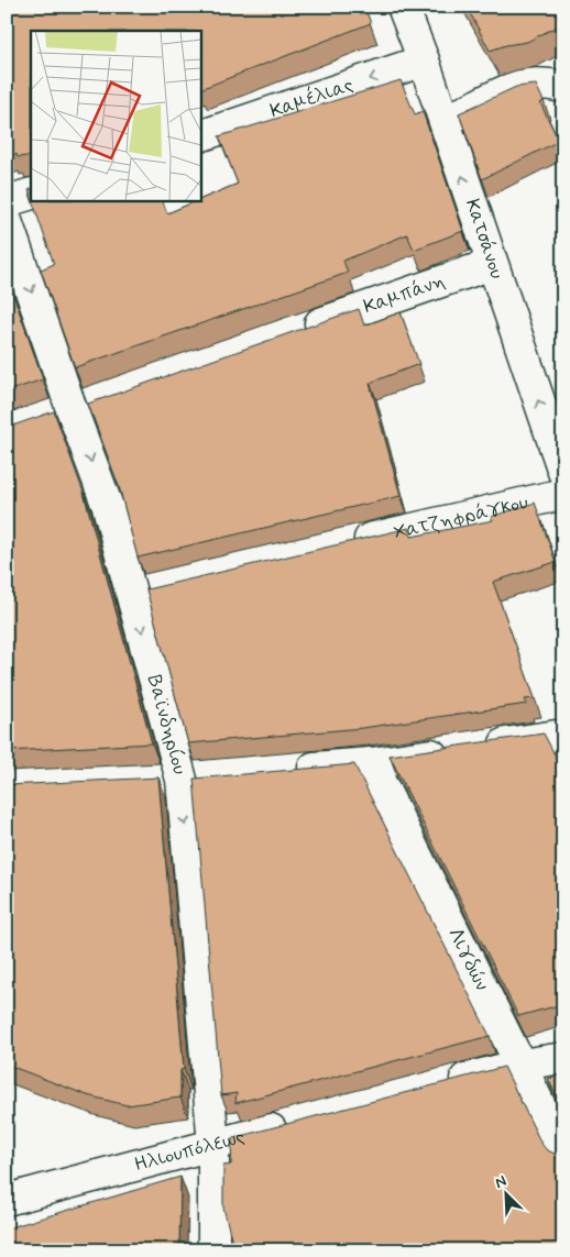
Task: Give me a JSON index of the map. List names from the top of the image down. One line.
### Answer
{"streets":{"street":["Καμέλιας","Κατσάνου","Καμπάνη","Χατζηφράγκου","Βαϊνδηρίου","Λιγδών","Ηλιουπόλεως"]},"crossings":[["Καμέλιας","Κατσάνου"],["Κατσάνου","Καμπάνη"],["Βαϊνδηρίου","Ηλιουπόλεως"]],"one_way":["Καμέλιας","Κατσάνου","Βαϊνδηρίου"],"north":"top left"}
